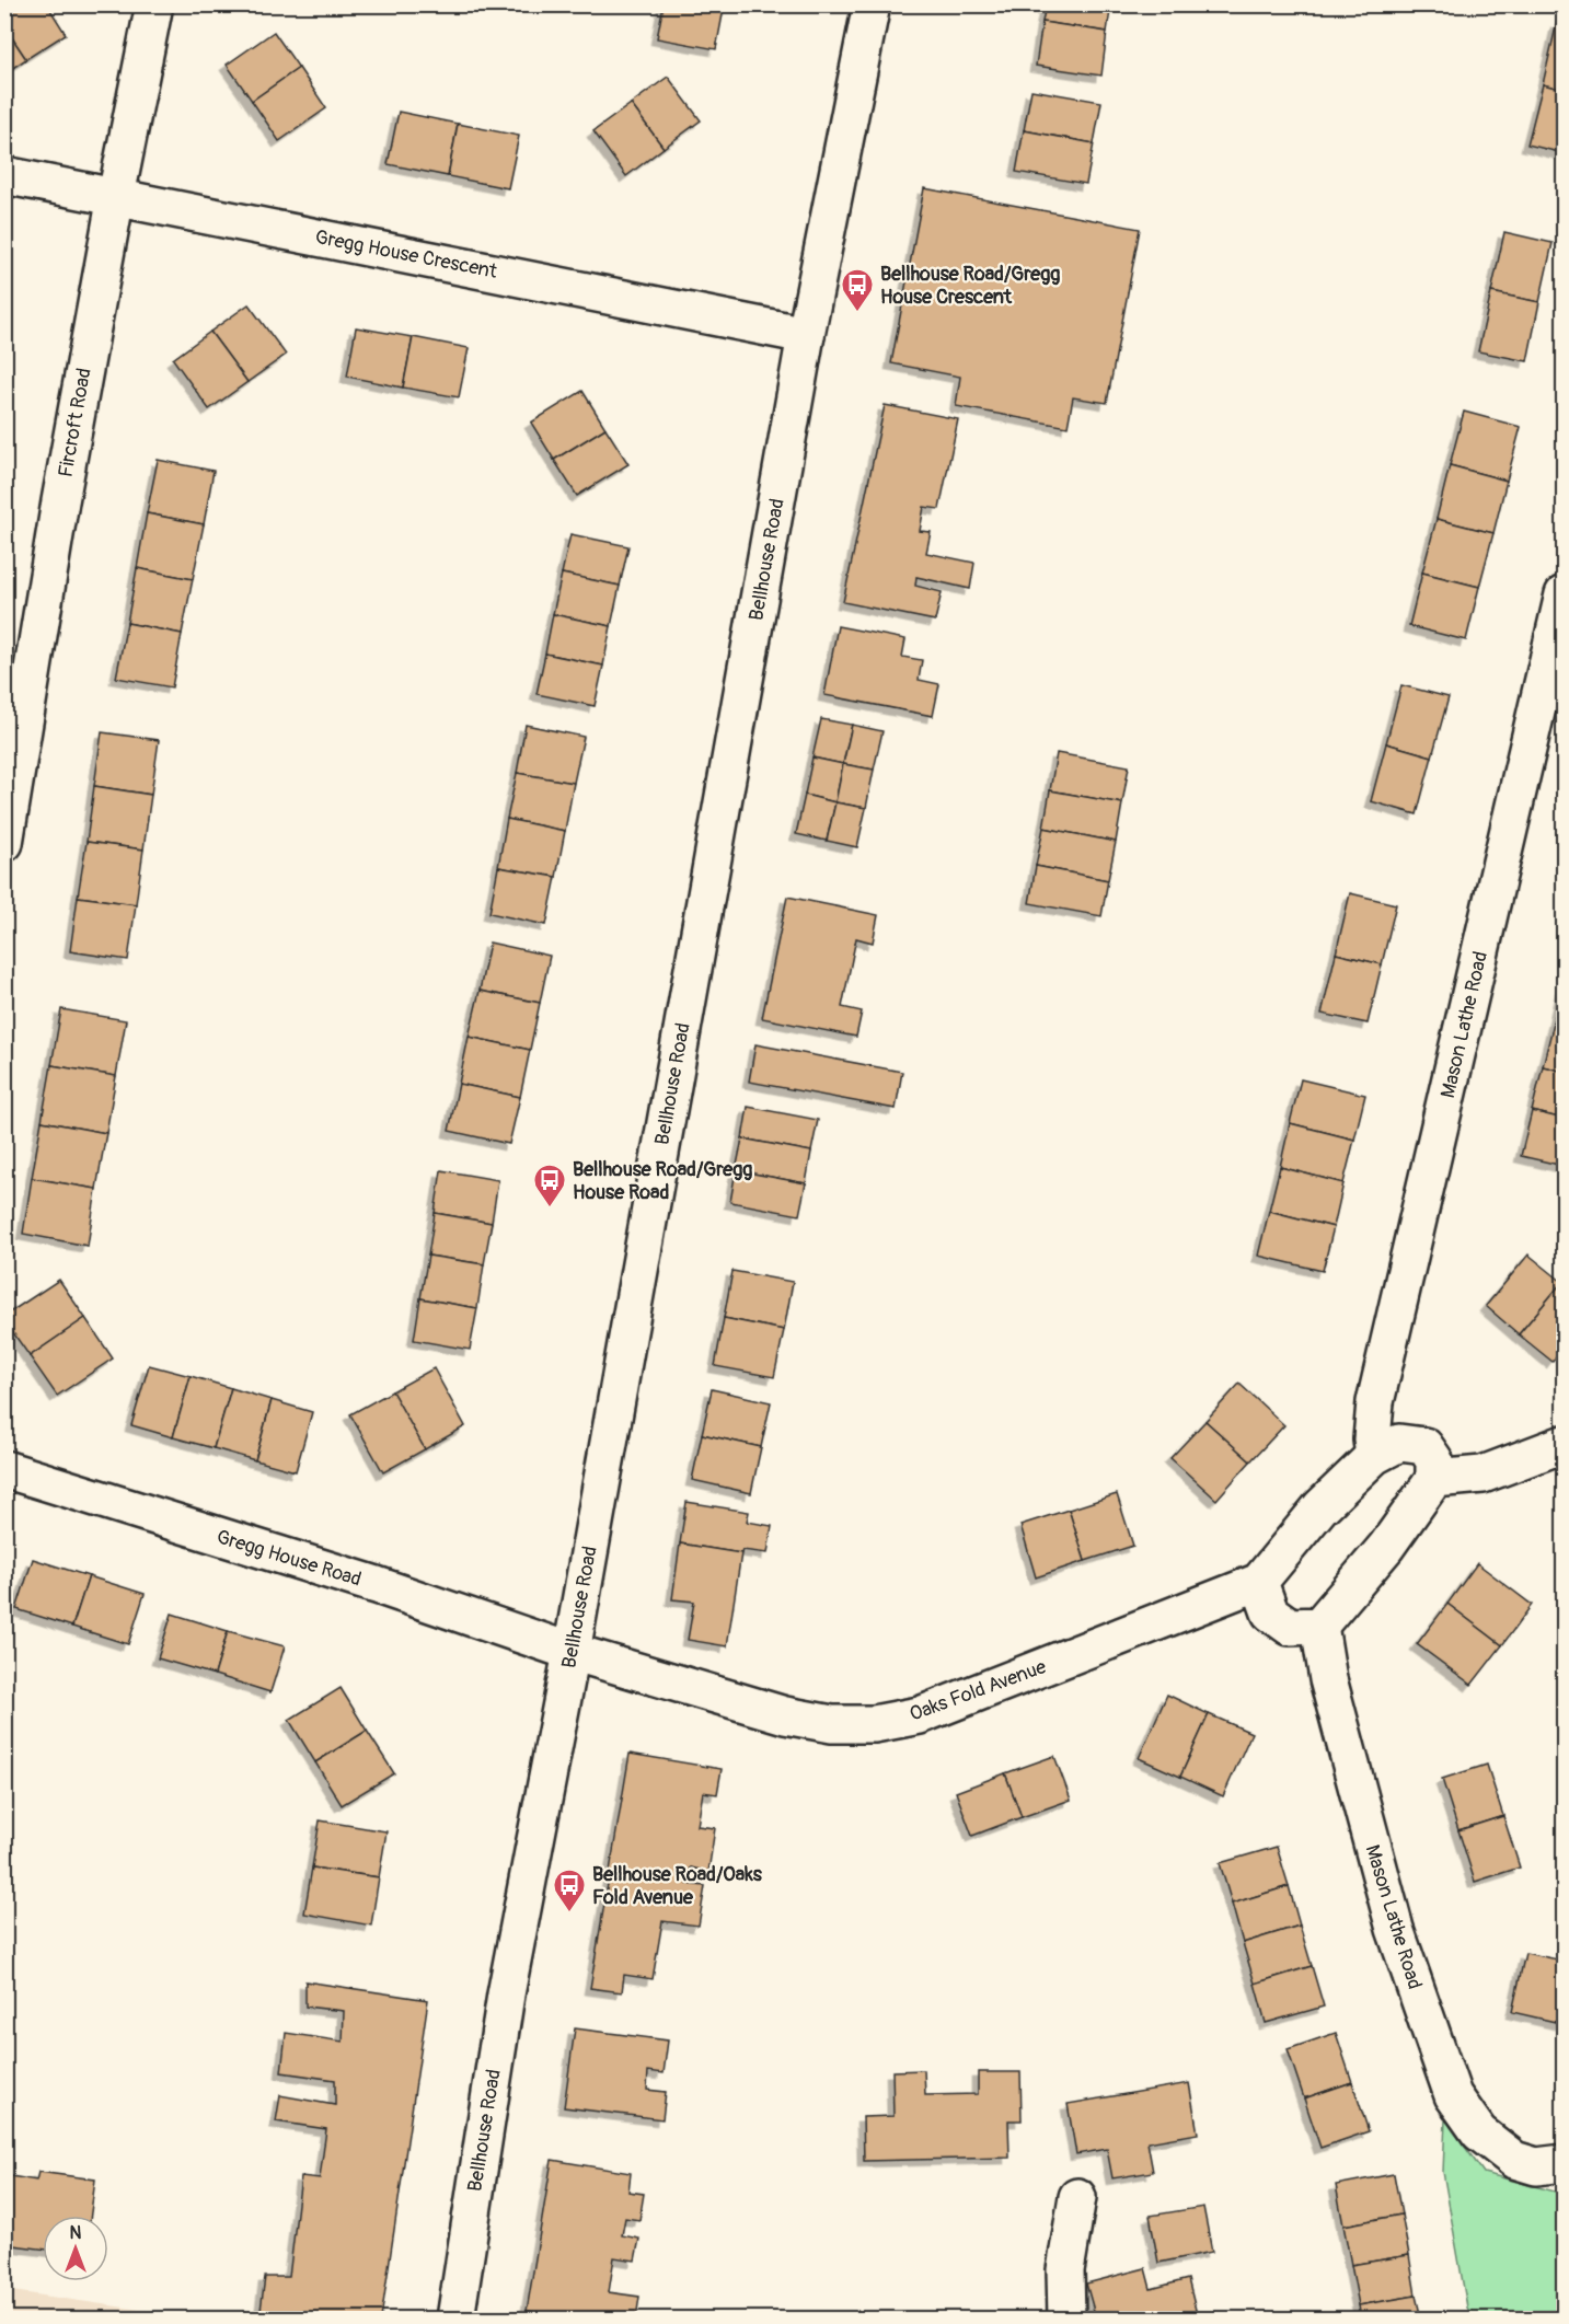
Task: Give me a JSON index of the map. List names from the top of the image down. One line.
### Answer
{"streets":{"street":["Gregg House Crescent","Fircroft Road","Bellhouse Road","Mason Lathe Road","Gregg House Road","Oaks Fold Avenue"]},"crossings":[["Gregg House Crescent","Fircroft Road"],["Gregg House Crescent","Bellhouse Road"],["Bellhouse Road","Gregg House Road"],["Bellhouse Road","Oaks Fold Avenue"],["Mason Lathe Road","Oaks Fold Avenue"],["Gregg House Road","Oaks Fold Avenue"]],"places":{"bus stop":["Bellhouse Road/Gregg House Crescent","Bellhouse Road/Gregg House Road","Bellhouse Road/Oaks Fold Avenue"]},"north":"top"}
